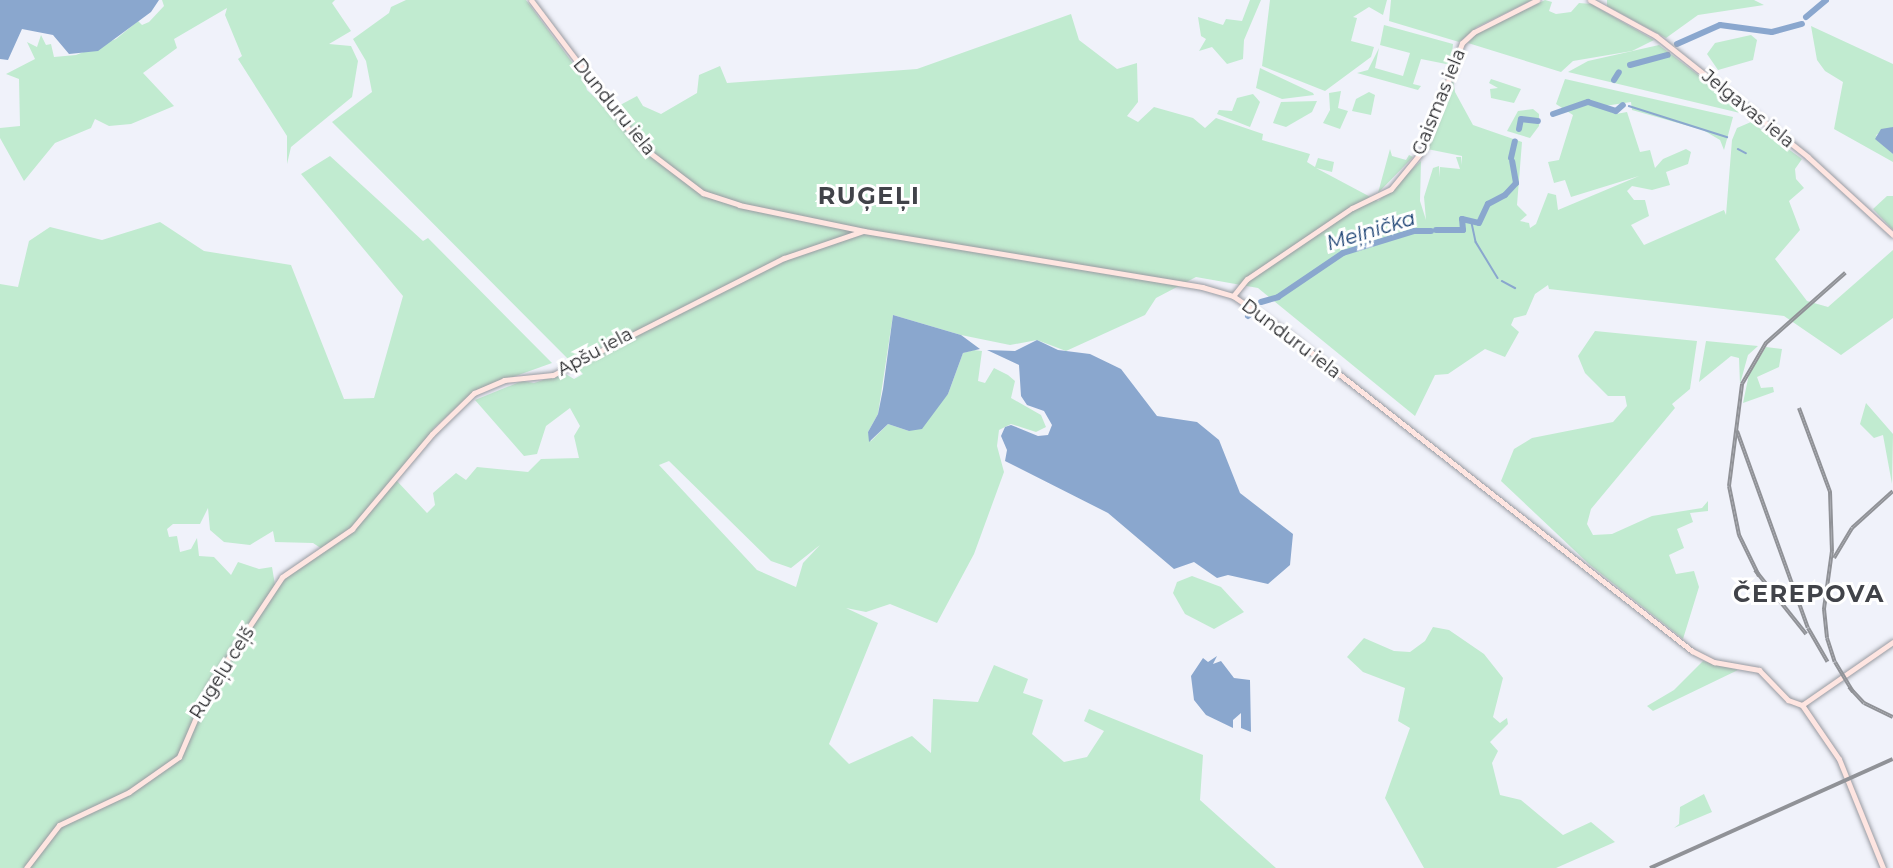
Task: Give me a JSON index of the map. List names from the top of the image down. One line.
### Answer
{"streets":{"street":["Gaismas iela","Dunduru iela","Jelgavas iela","Apšu iela","Rugeļu ceļš"]},"crossings":[["Gaismas iela","Dunduru iela"],["Dunduru iela","Apšu iela"],["Apšu iela","Rugeļu ceļš"]],"districts":["RUĢEĻI","ČEREPOVA"],"water":["Meļņička"]}
